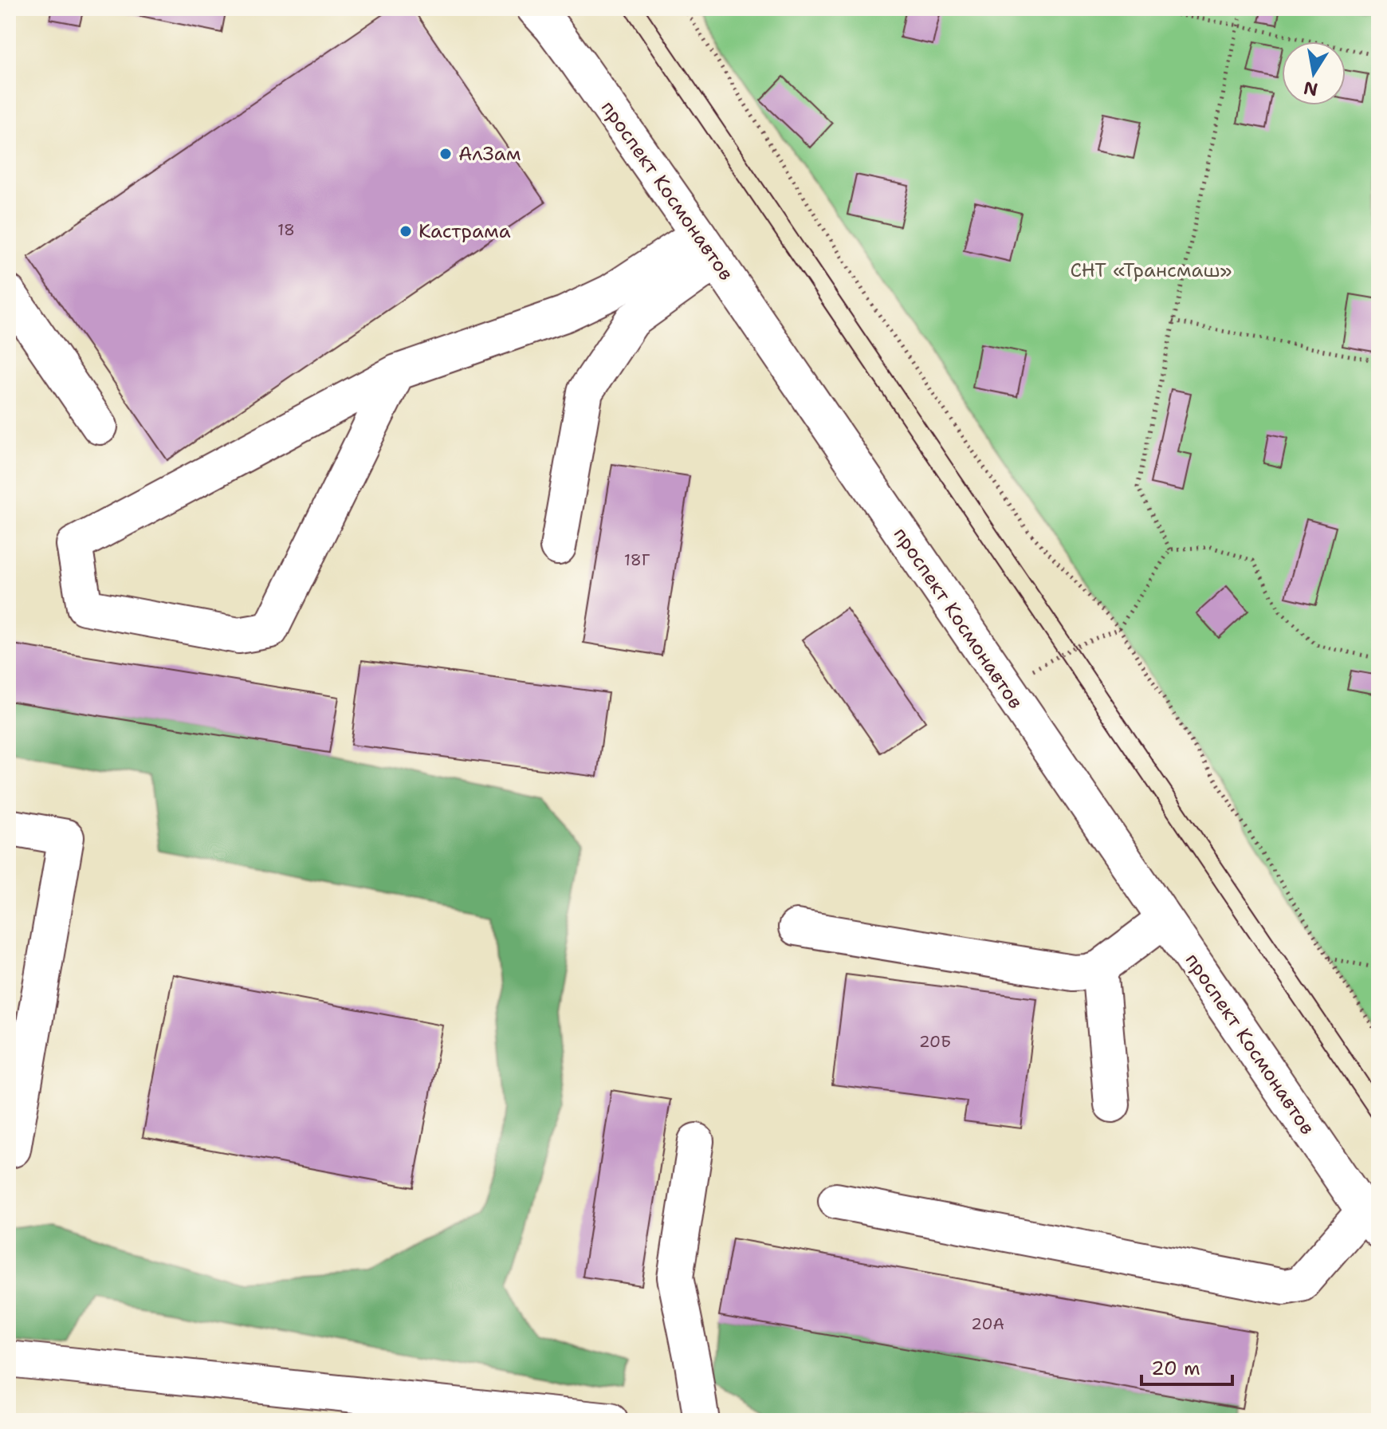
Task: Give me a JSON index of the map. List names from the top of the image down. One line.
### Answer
{"streets":{"main road":["проспект Космонавтов"]},"parks":["СНТ «Трансмаш»"],"places":["АлЗам","Кастрама"],"house_numbers":["18","18Г","20Б","20А"],"scale_bar":"20 m","north":"bottom"}
